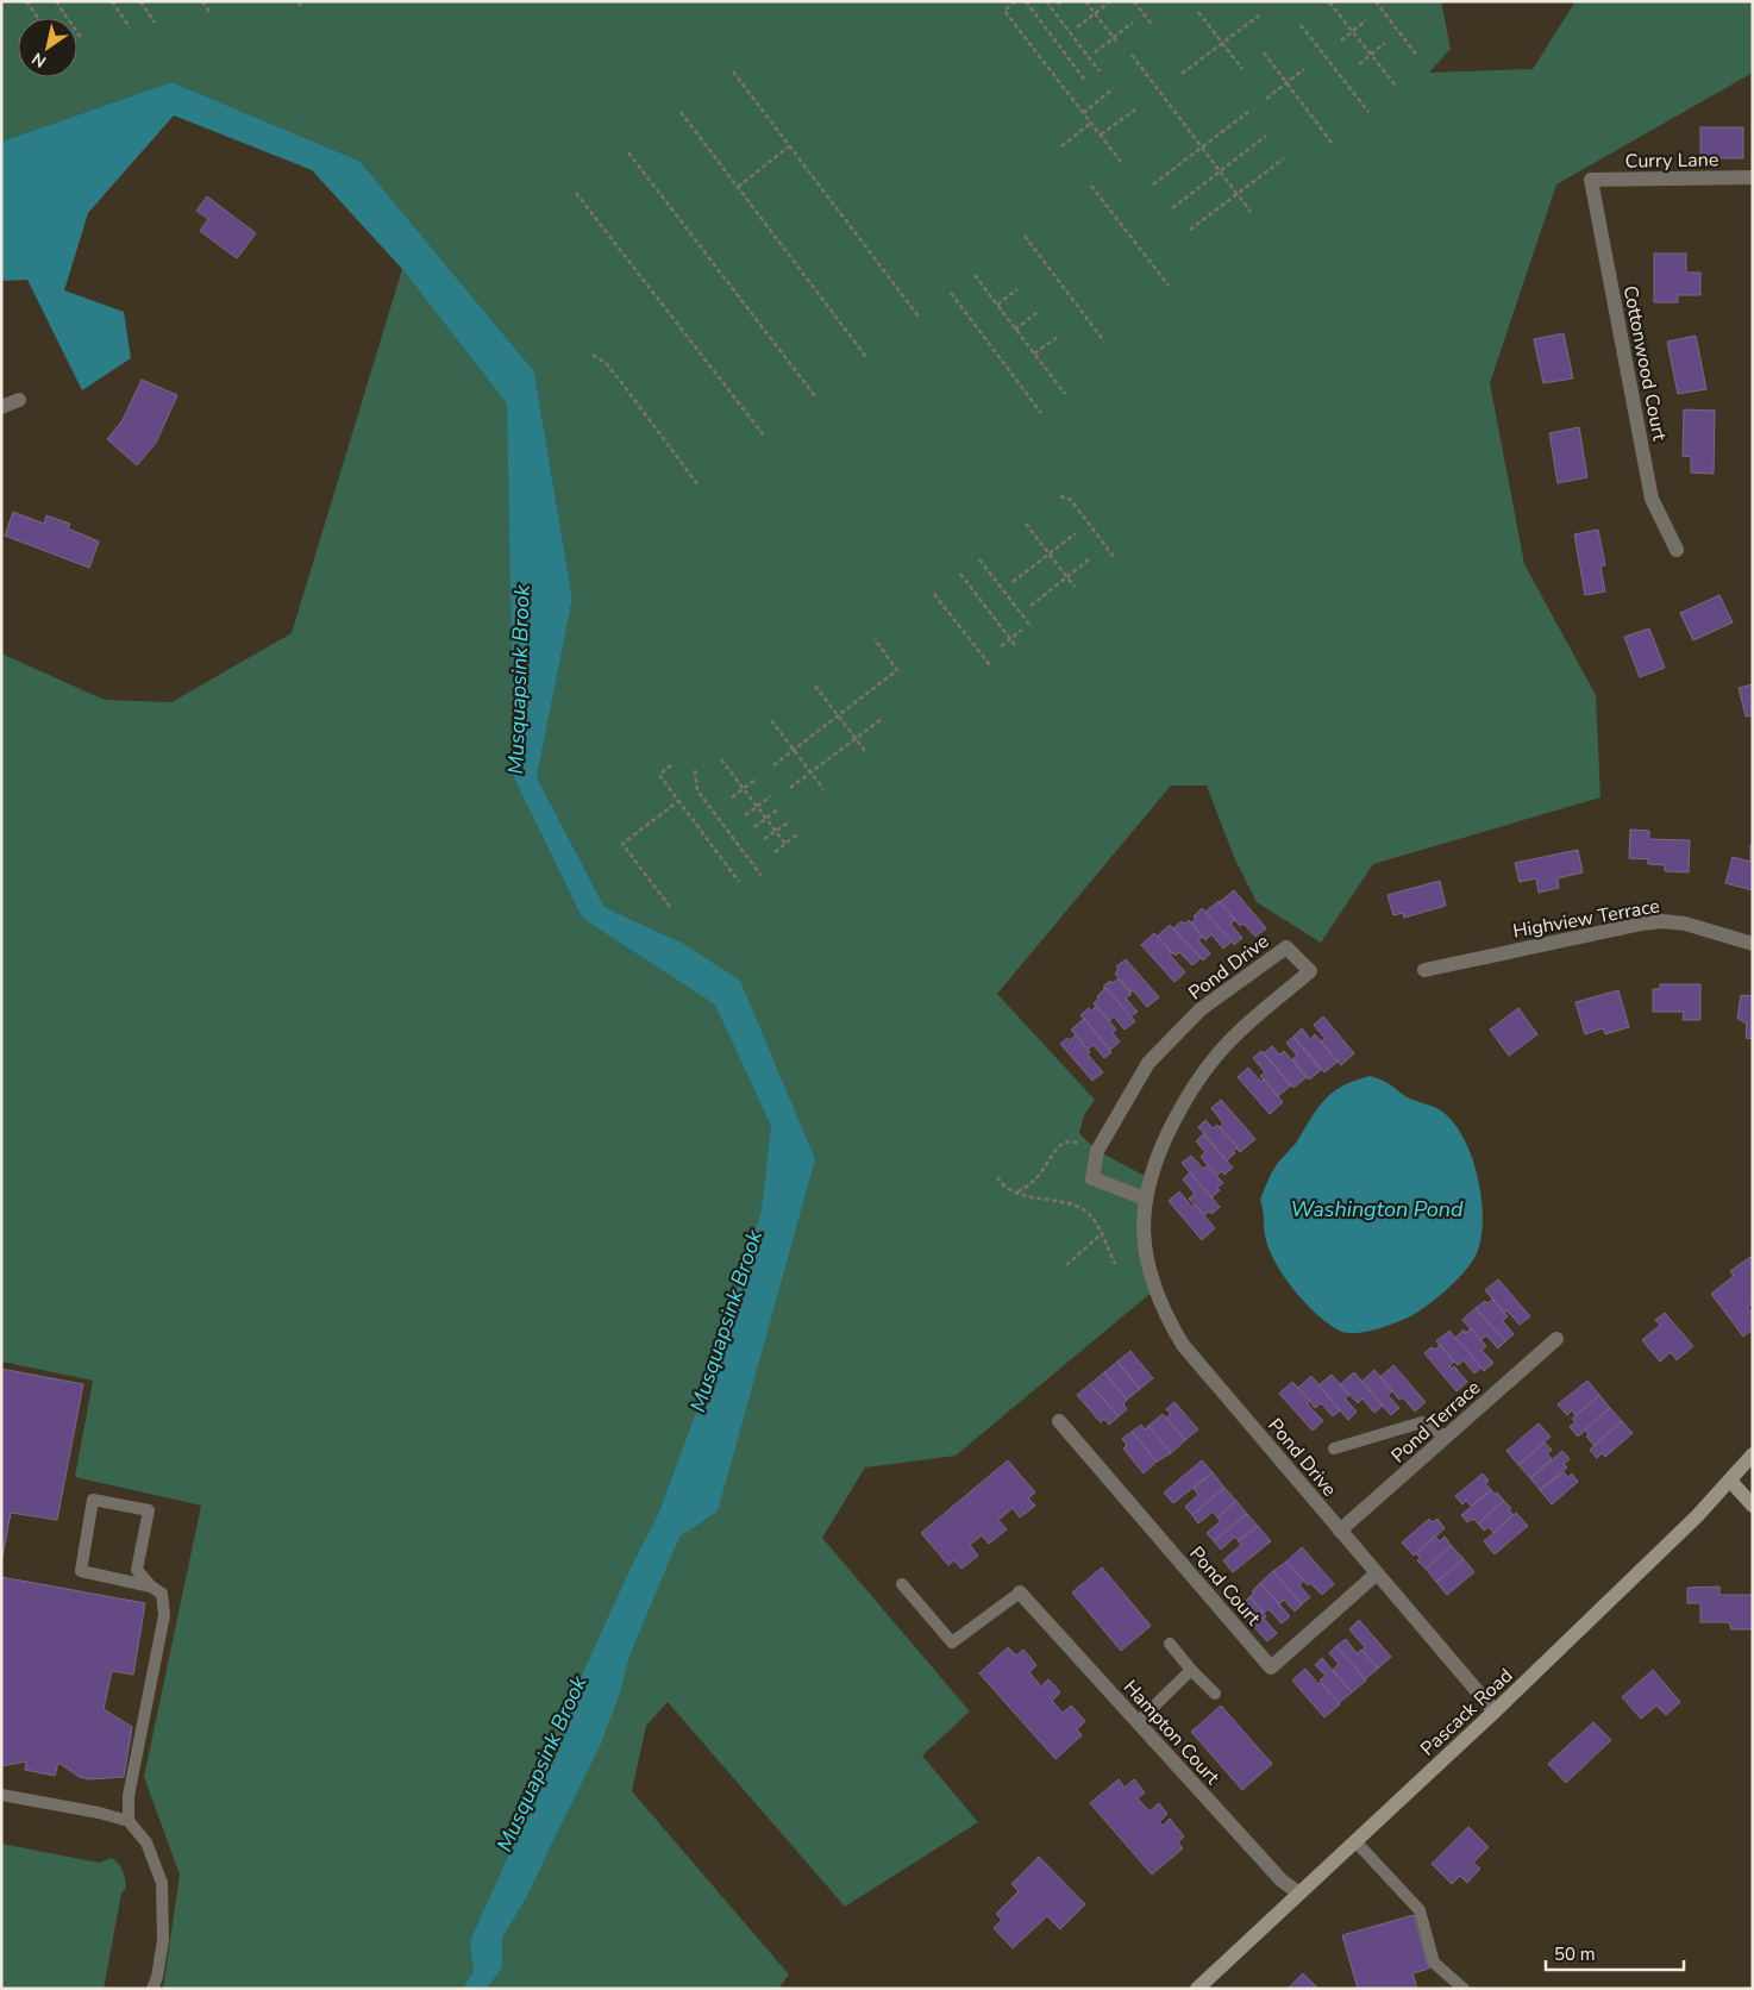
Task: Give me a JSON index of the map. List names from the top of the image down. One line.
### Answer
{"streets":{"main road":["Pascack Road"],"street":["Curry Lane","Cottonwood Court","Highview Terrace","Pond Drive","Pond Terrace","Pond Court","Hampton Court"]},"crossings":[["Curry Lane","Cottonwood Court"],["Pond Drive","Pond Terrace"],["Pond Drive","Pond Court"],["Pond Drive","Pascack Road"],["Pascack Road","Hampton Court"]],"water":["Musquapsink Brook","Washington Pond"],"scale_bar":"50 m","north":"bottom left"}
